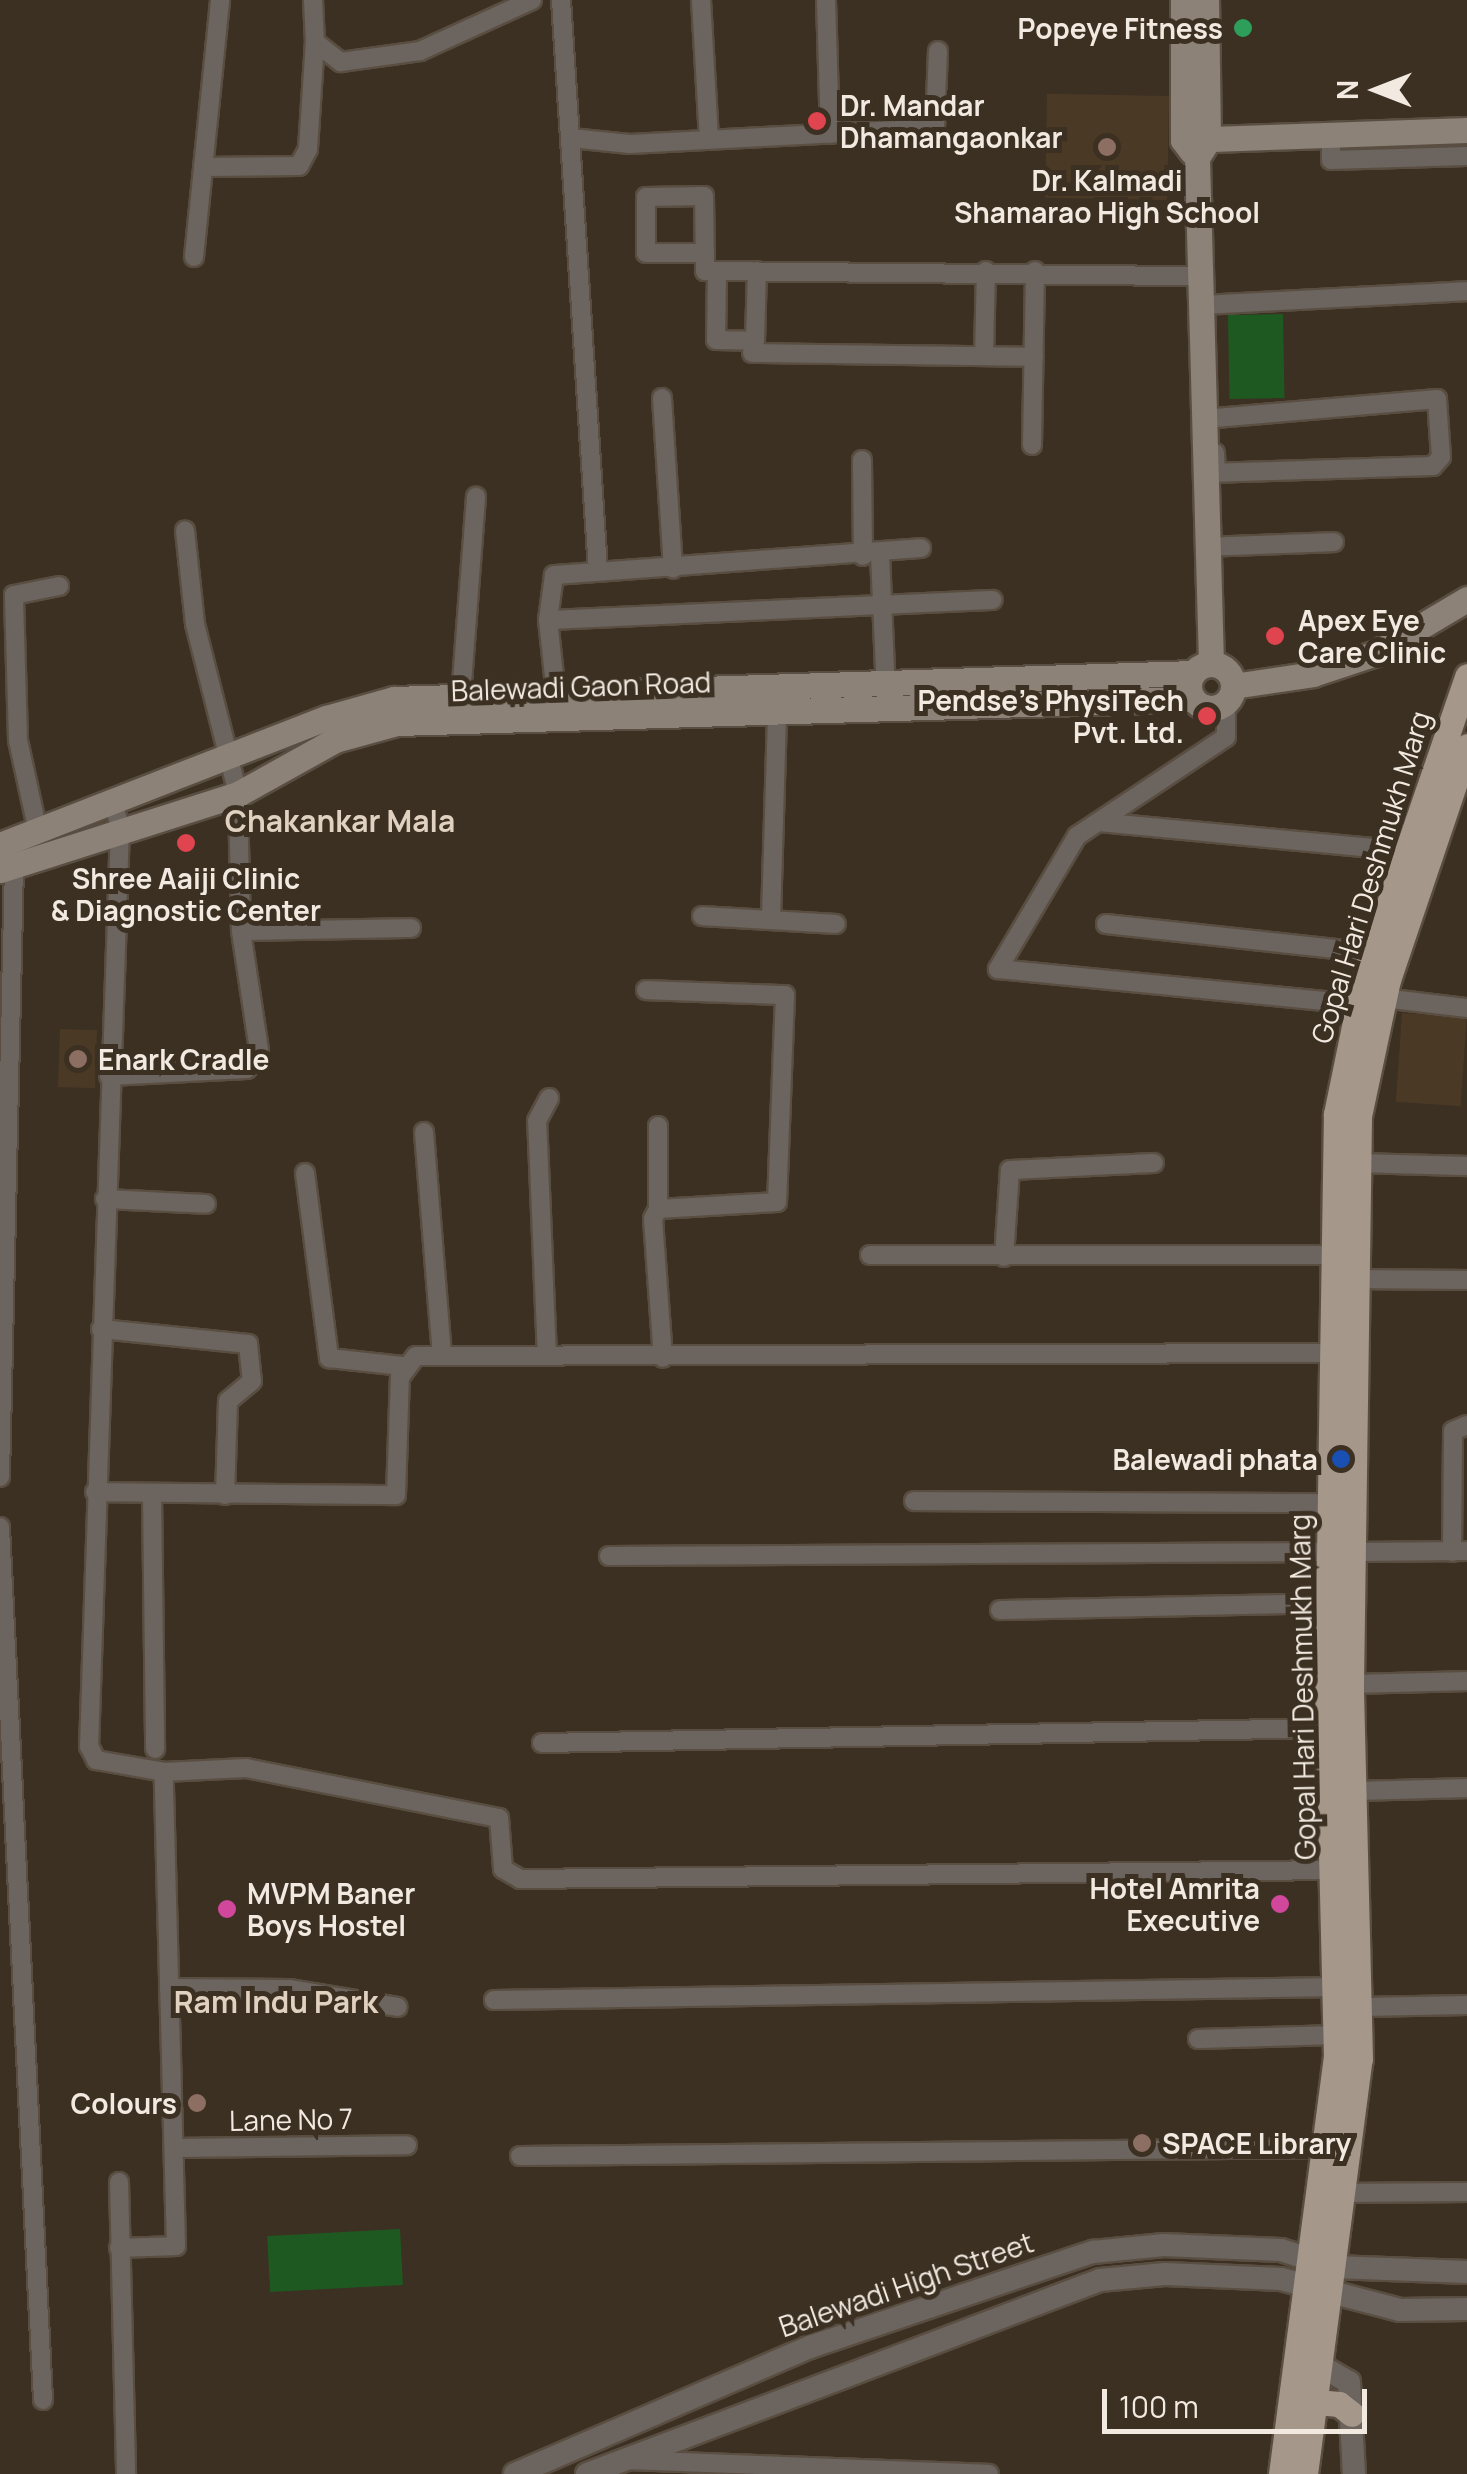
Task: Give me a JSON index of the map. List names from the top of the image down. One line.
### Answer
{"streets":{"main road":["Balewadi Gaon Road","Gopal Hari Deshmukh Marg"],"street":["Lane No 7","Balewadi High Street"]},"crossings":[["Gopal Hari Deshmukh Marg","Balewadi High Street"]],"districts":["Chakankar Mala","Ram Indu Park"],"places":["Popeye Fitness","Dr. Mandar Dhamangaonkar","Dr. Kalmadi Shamarao High School","Apex Eye Care Clinic","Pendse's PhysiTech Pvt. Ltd.","Shree Aaiji Clinic & Diagnostic Center","Enark Cradle","Balewadi phata","Hotel Amrita Executive","MVPM Baner Boys Hostel","Colours","SPACE Library"],"scale_bar":"100 m","north":"left"}
